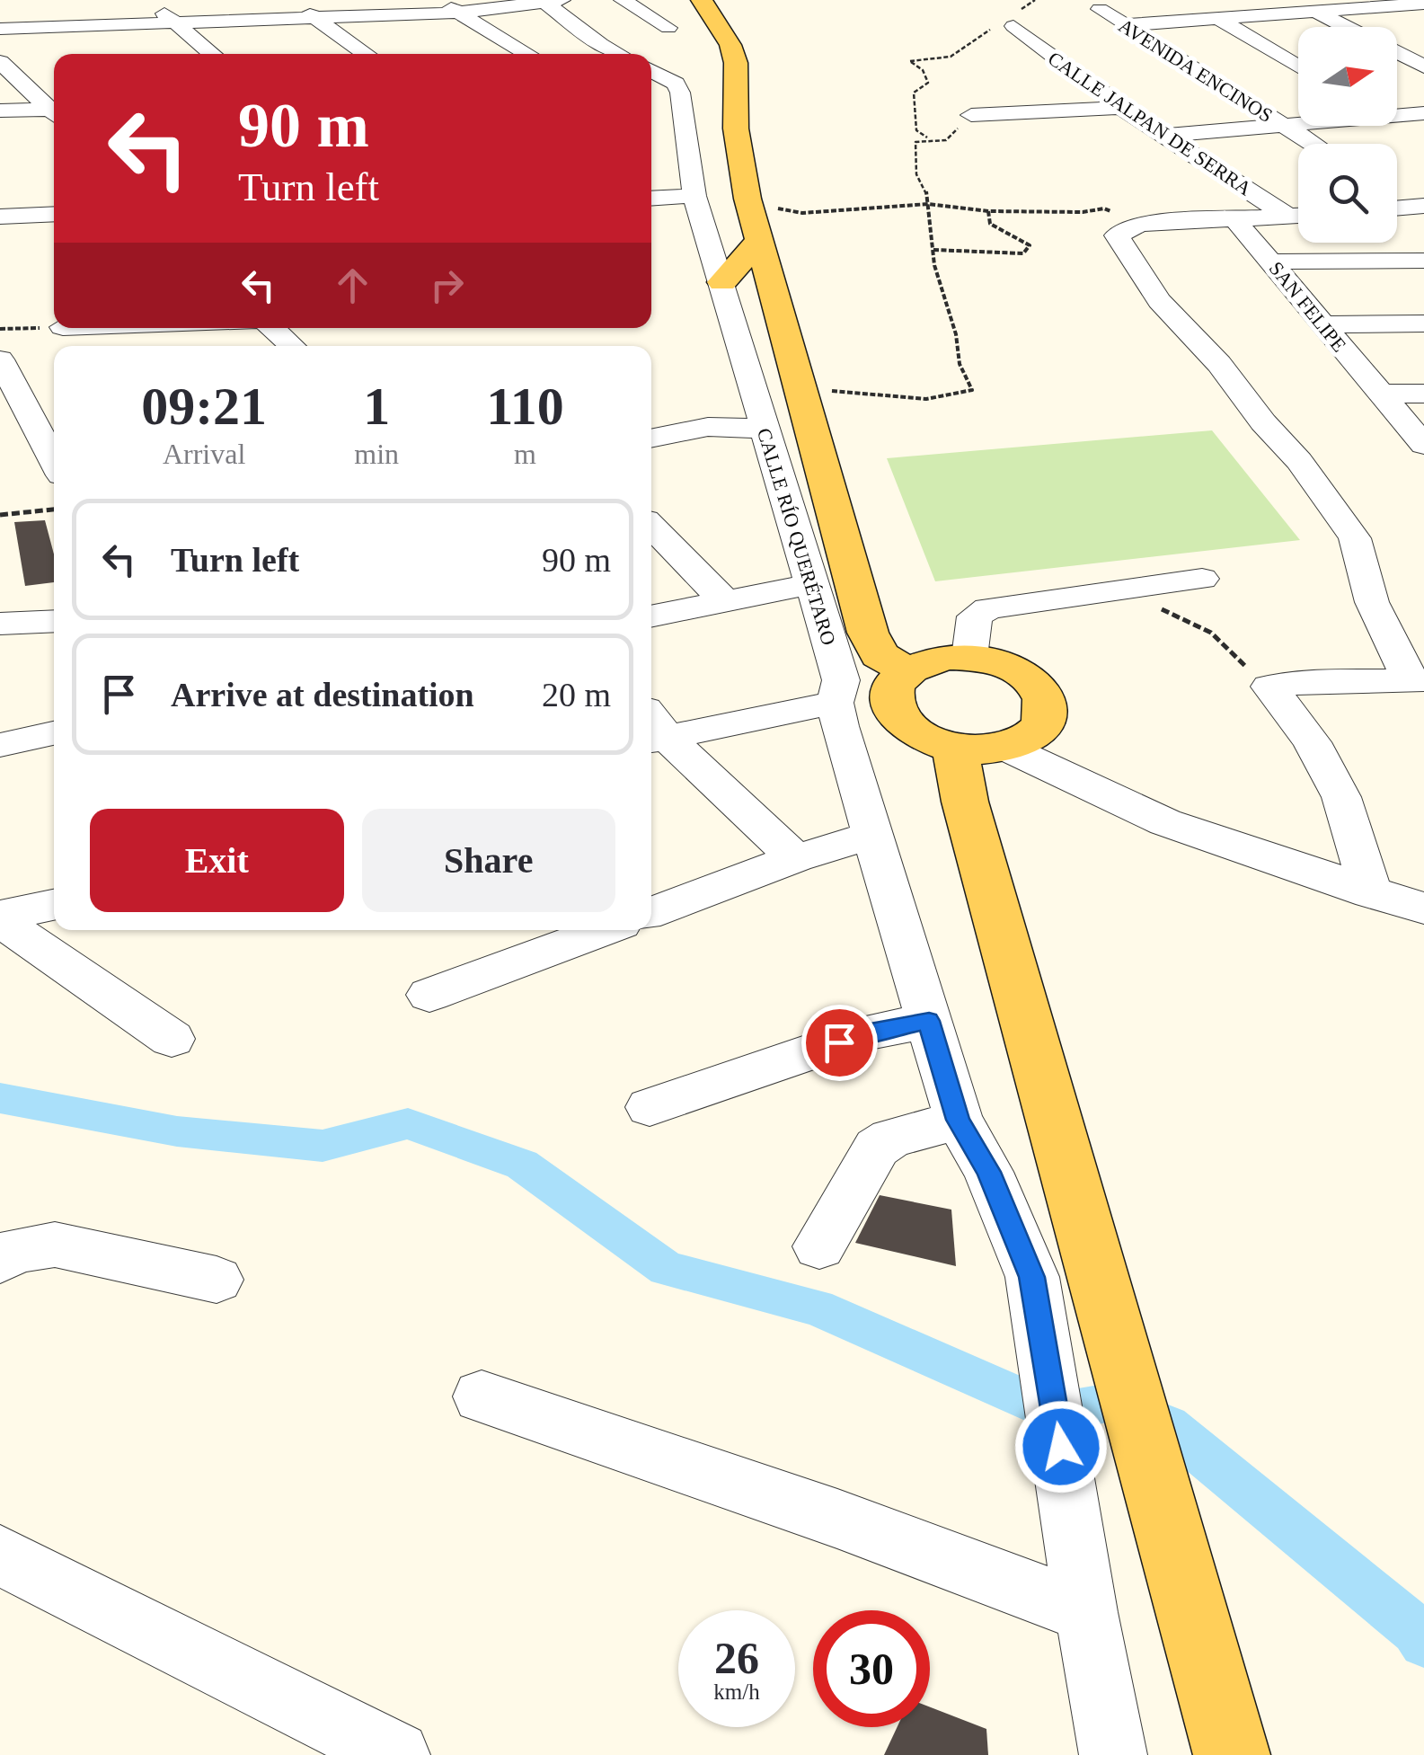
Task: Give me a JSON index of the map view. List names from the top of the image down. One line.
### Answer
{"streets":{"main road":["CALLE RÍO QUERÉTARO"],"street":["AVENIDA ENCINOS","CALLE JALPAN DE SERRA","SAN FELIPE"]},"north":"right","page":{"turn":["90 m","Turn left"],"eta":["09:21","Arrival","1","min","110","m"],"list":[{"name":"Turn left","value":"90 m"},{"name":"Arrive at destination","value":"20 m"}],"buttons":["Exit","Share"],"speed":"26 km/h","limit":"30"}}
